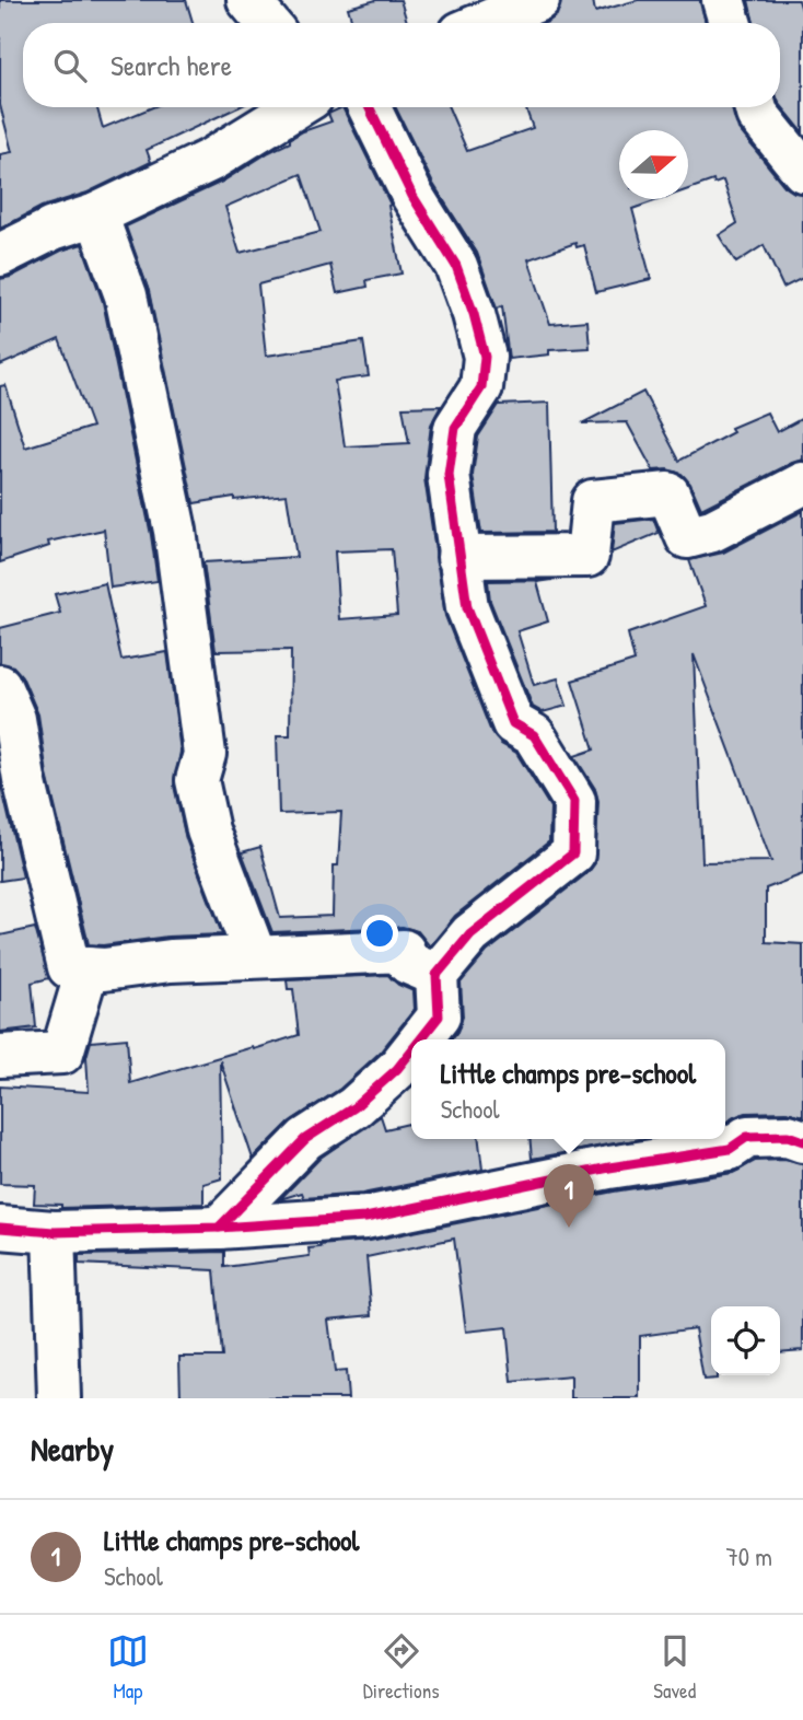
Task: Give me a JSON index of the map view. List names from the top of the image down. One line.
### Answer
{"north":"right","page":{"search":"Search here","popup":["Little champs pre-school","School"],"pins":"1","heading":"Nearby","list":[{"mark":"1","name":"Little champs pre-school","note":"School","value":"70 m"}],"nav":["Map","Directions","Saved"]}}
